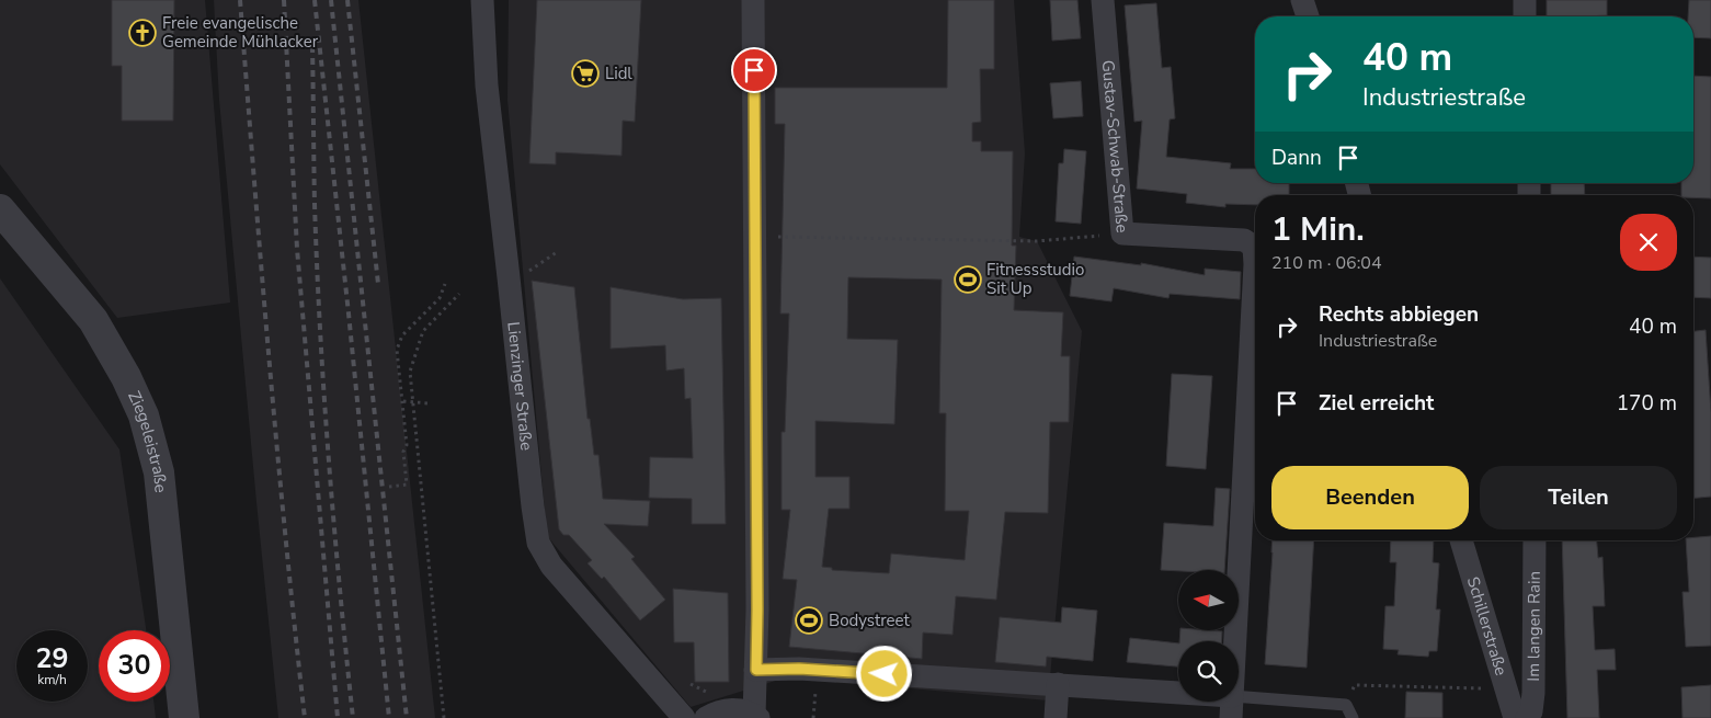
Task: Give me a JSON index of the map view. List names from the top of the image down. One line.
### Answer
{"streets":{"street":["Gustav-Schwab-Straße","Lienzinger Straße","Ziegeleistraße","Schillerstraße","Im langen Rain"]},"places":{"church":["Freie evangelische Gemeinde Mühlacker"],"supermarket":["Lidl"],"sports":["Fitnessstudio Sit Up","Bodystreet"]},"north":"left","page":{"turn":["40 m","Industriestraße"],"then":"Dann","heading":["1 Min.","210 m · 06:04"],"list":[{"name":"Rechts abbiegen","note":"Industriestraße","value":"40 m"},{"name":"Ziel erreicht","value":"170 m"}],"buttons":["Beenden","Teilen"],"speed":"29 km/h","limit":"30"}}
